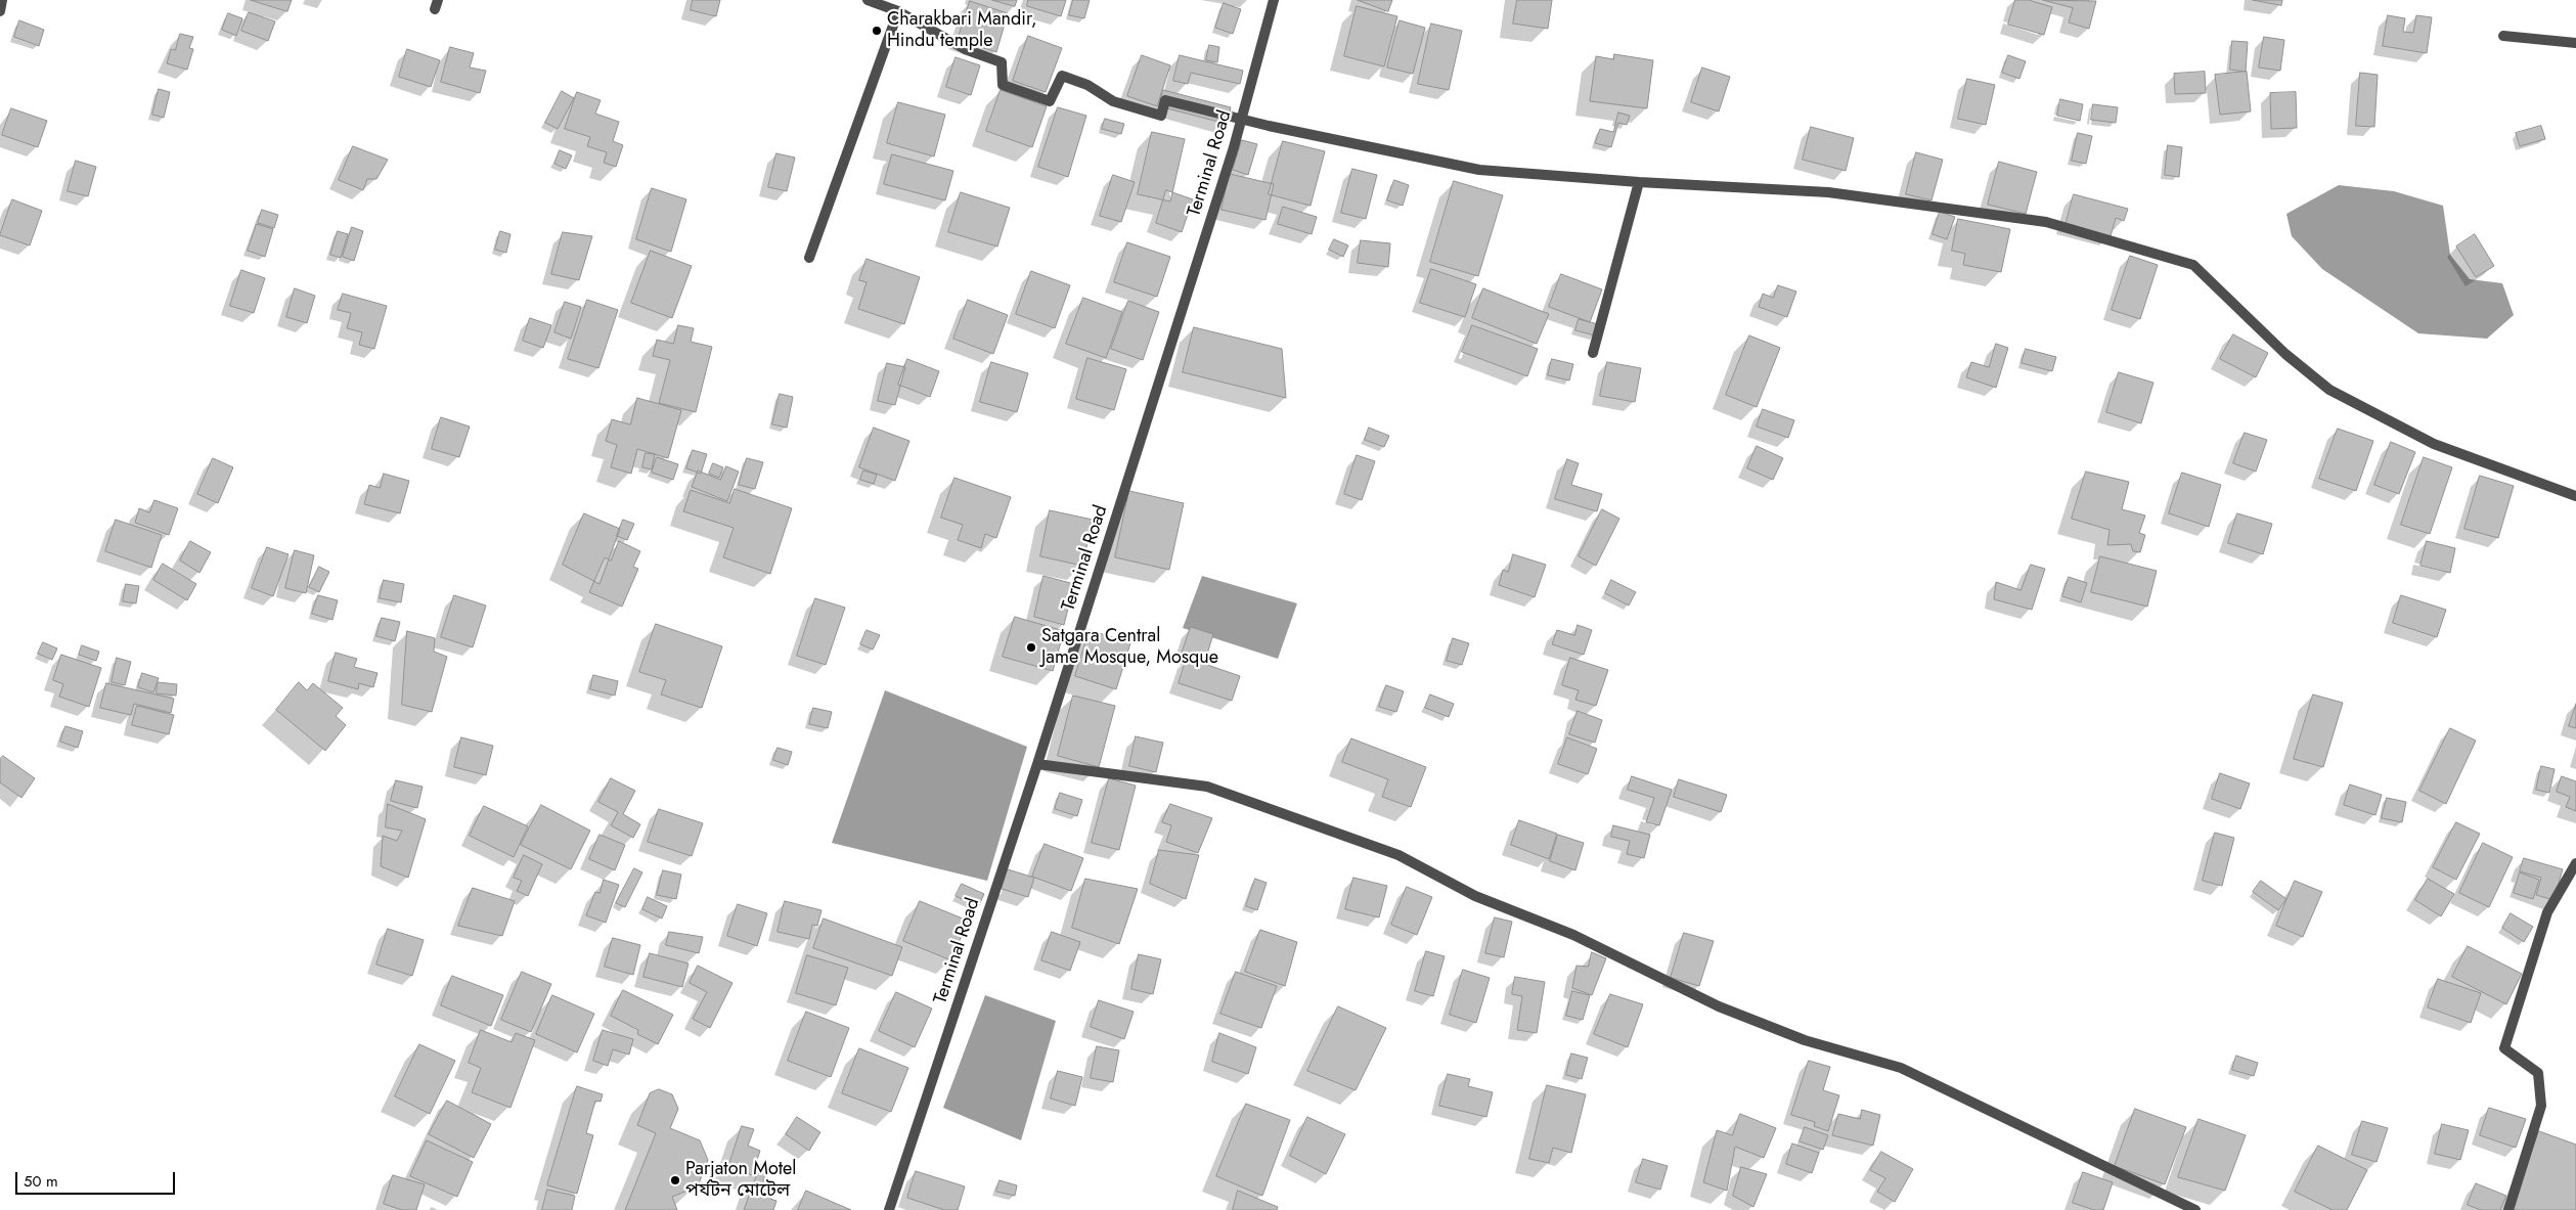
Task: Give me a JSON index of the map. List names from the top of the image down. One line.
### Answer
{"streets":{"street":["Terminal Road"]},"places":["Charakbari Mandir, Hindu temple","Satgara Central Jame Mosque, Mosque","Parjaton Motel পর্যটন মোটেল"],"scale_bar":"50 m"}
